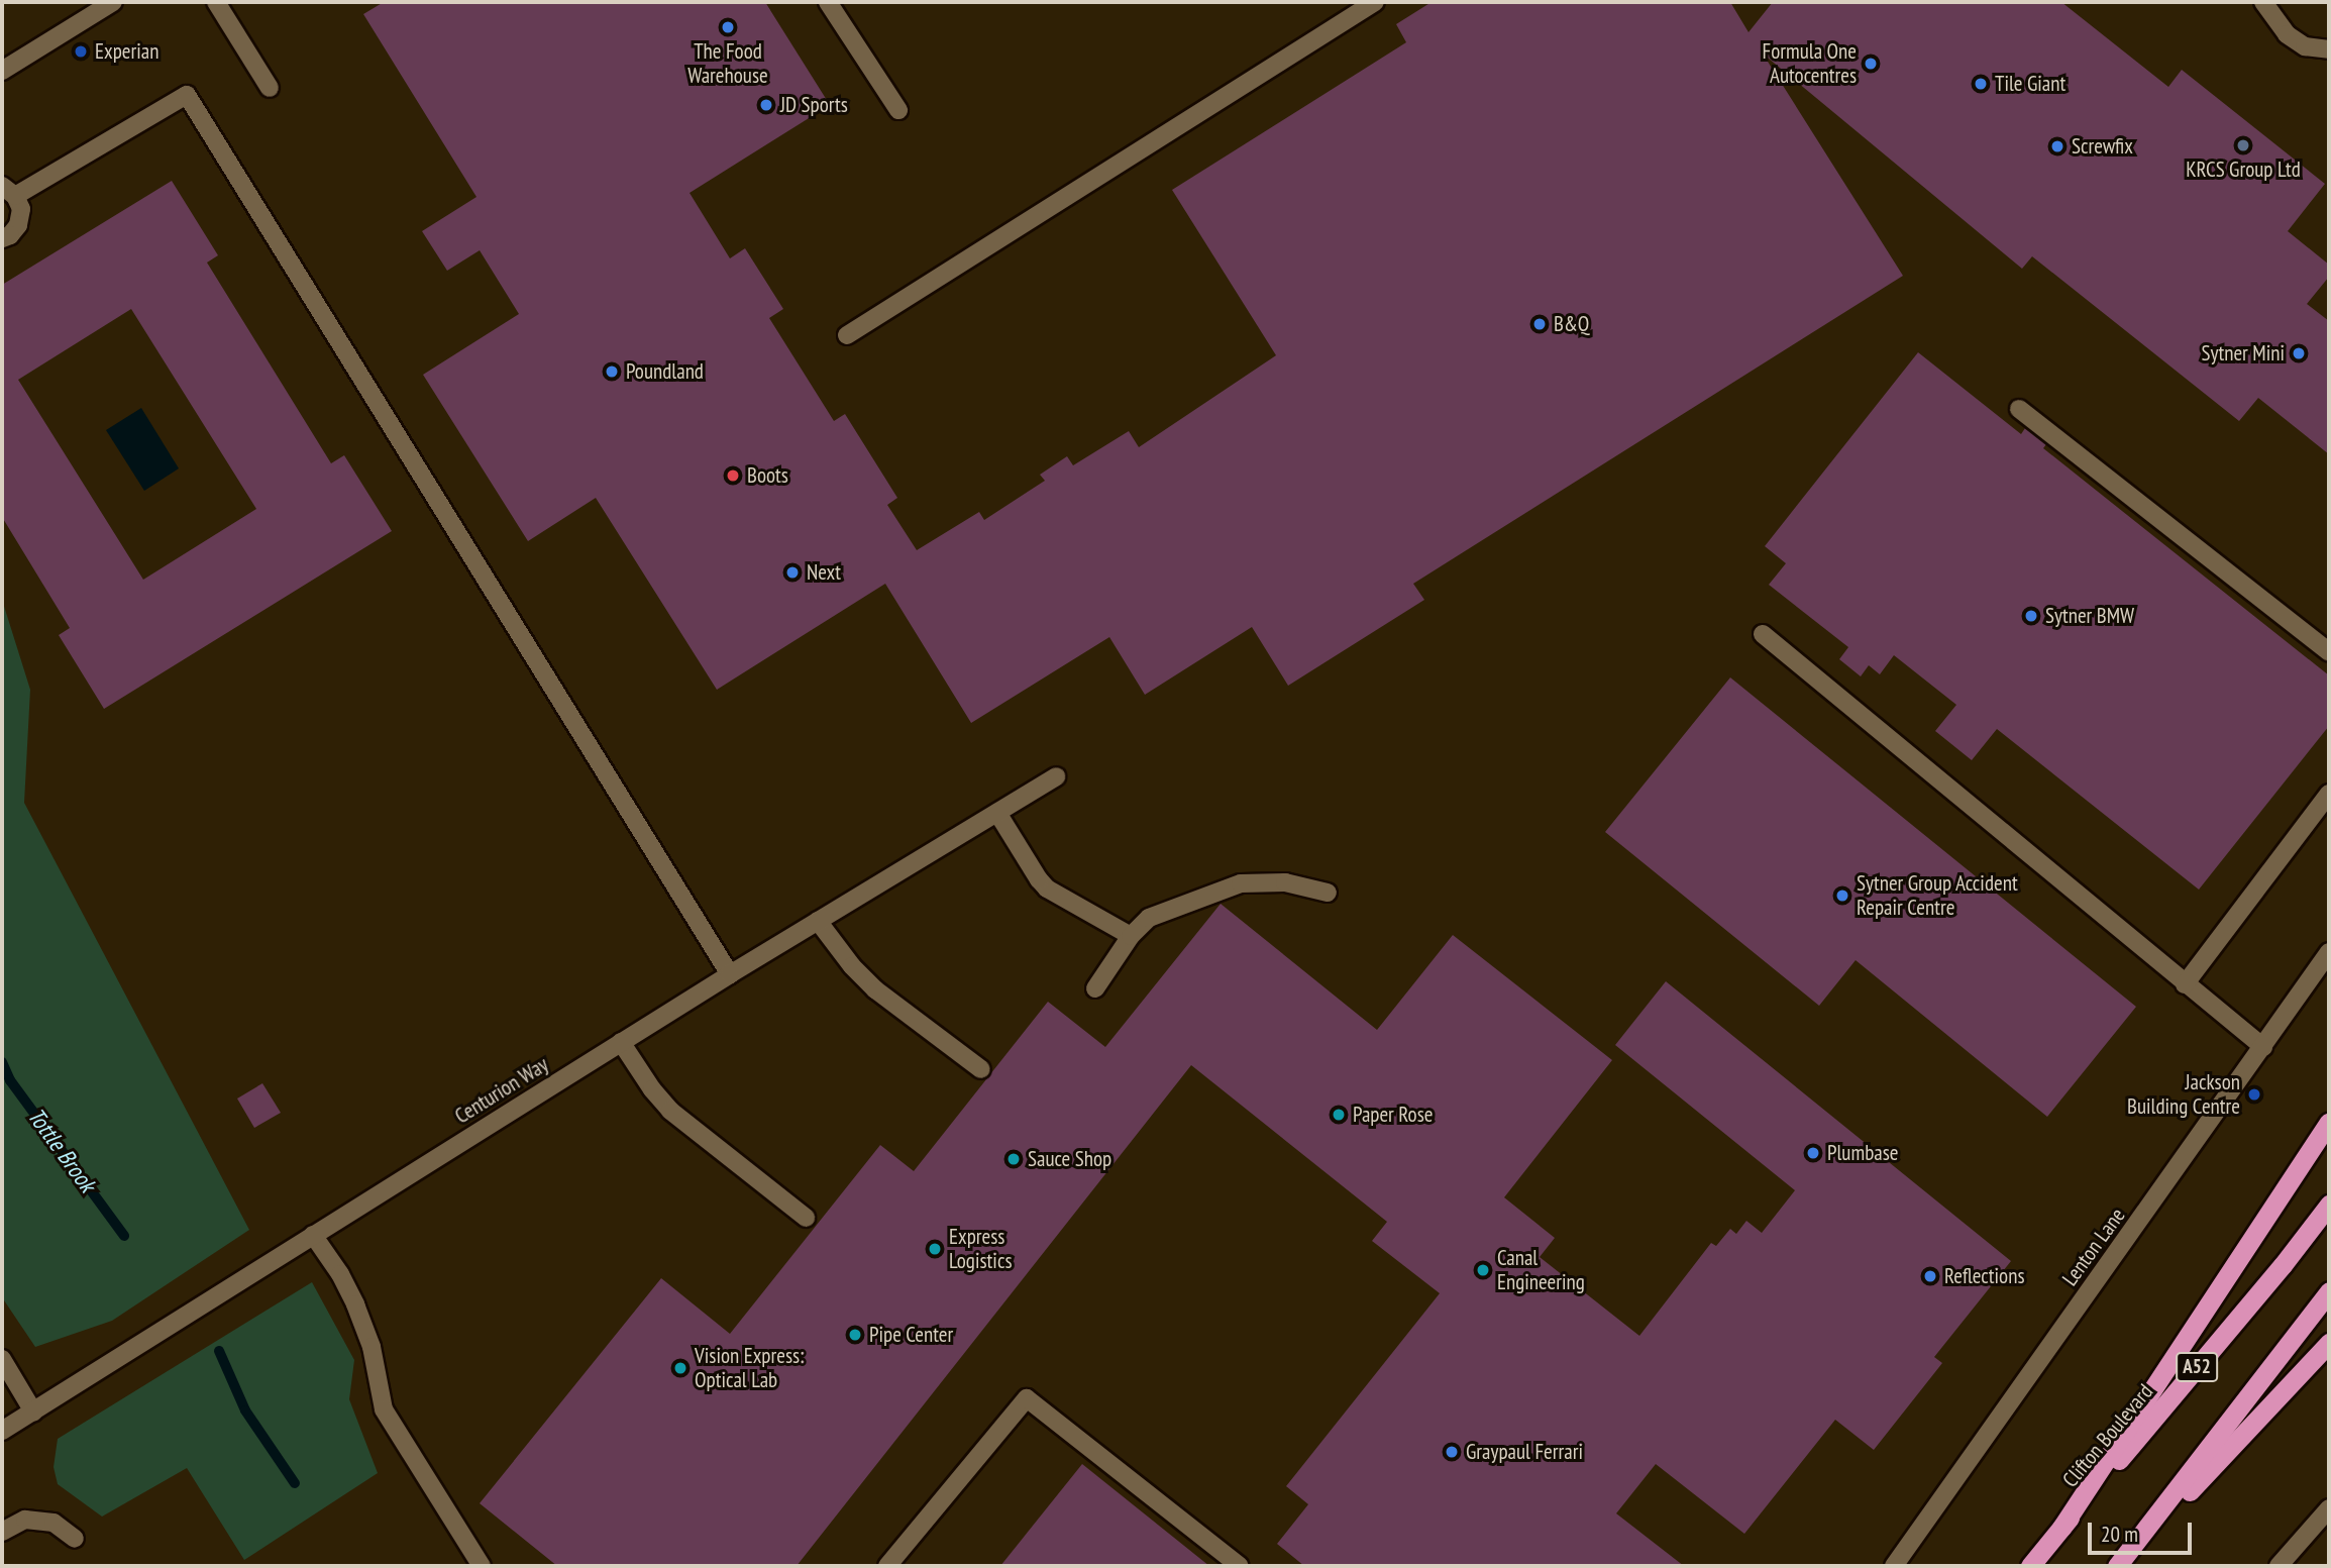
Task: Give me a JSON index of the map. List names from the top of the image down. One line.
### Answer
{"streets":{"highway":["A52","Clifton Boulevard"],"street":["Centurion Way","Lenton Lane"]},"water":["Tottle Brook"],"places":["The Food Warehouse","Experian","Formula One Autocentres","Tile Giant","JD Sports","KRCS Group Ltd","Screwfix","B&Q","Sytner Mini","Poundland","Boots","Next","Sytner BMW","Sytner Group Accident Repair Centre","Jackson Building Centre","Paper Rose","Plumbase","Sauce Shop","Express Logistics","Canal Engineering","Reflections","Pipe Center","Vision Express: Optical Lab","Graypaul Ferrari"],"scale_bar":"20 m"}
